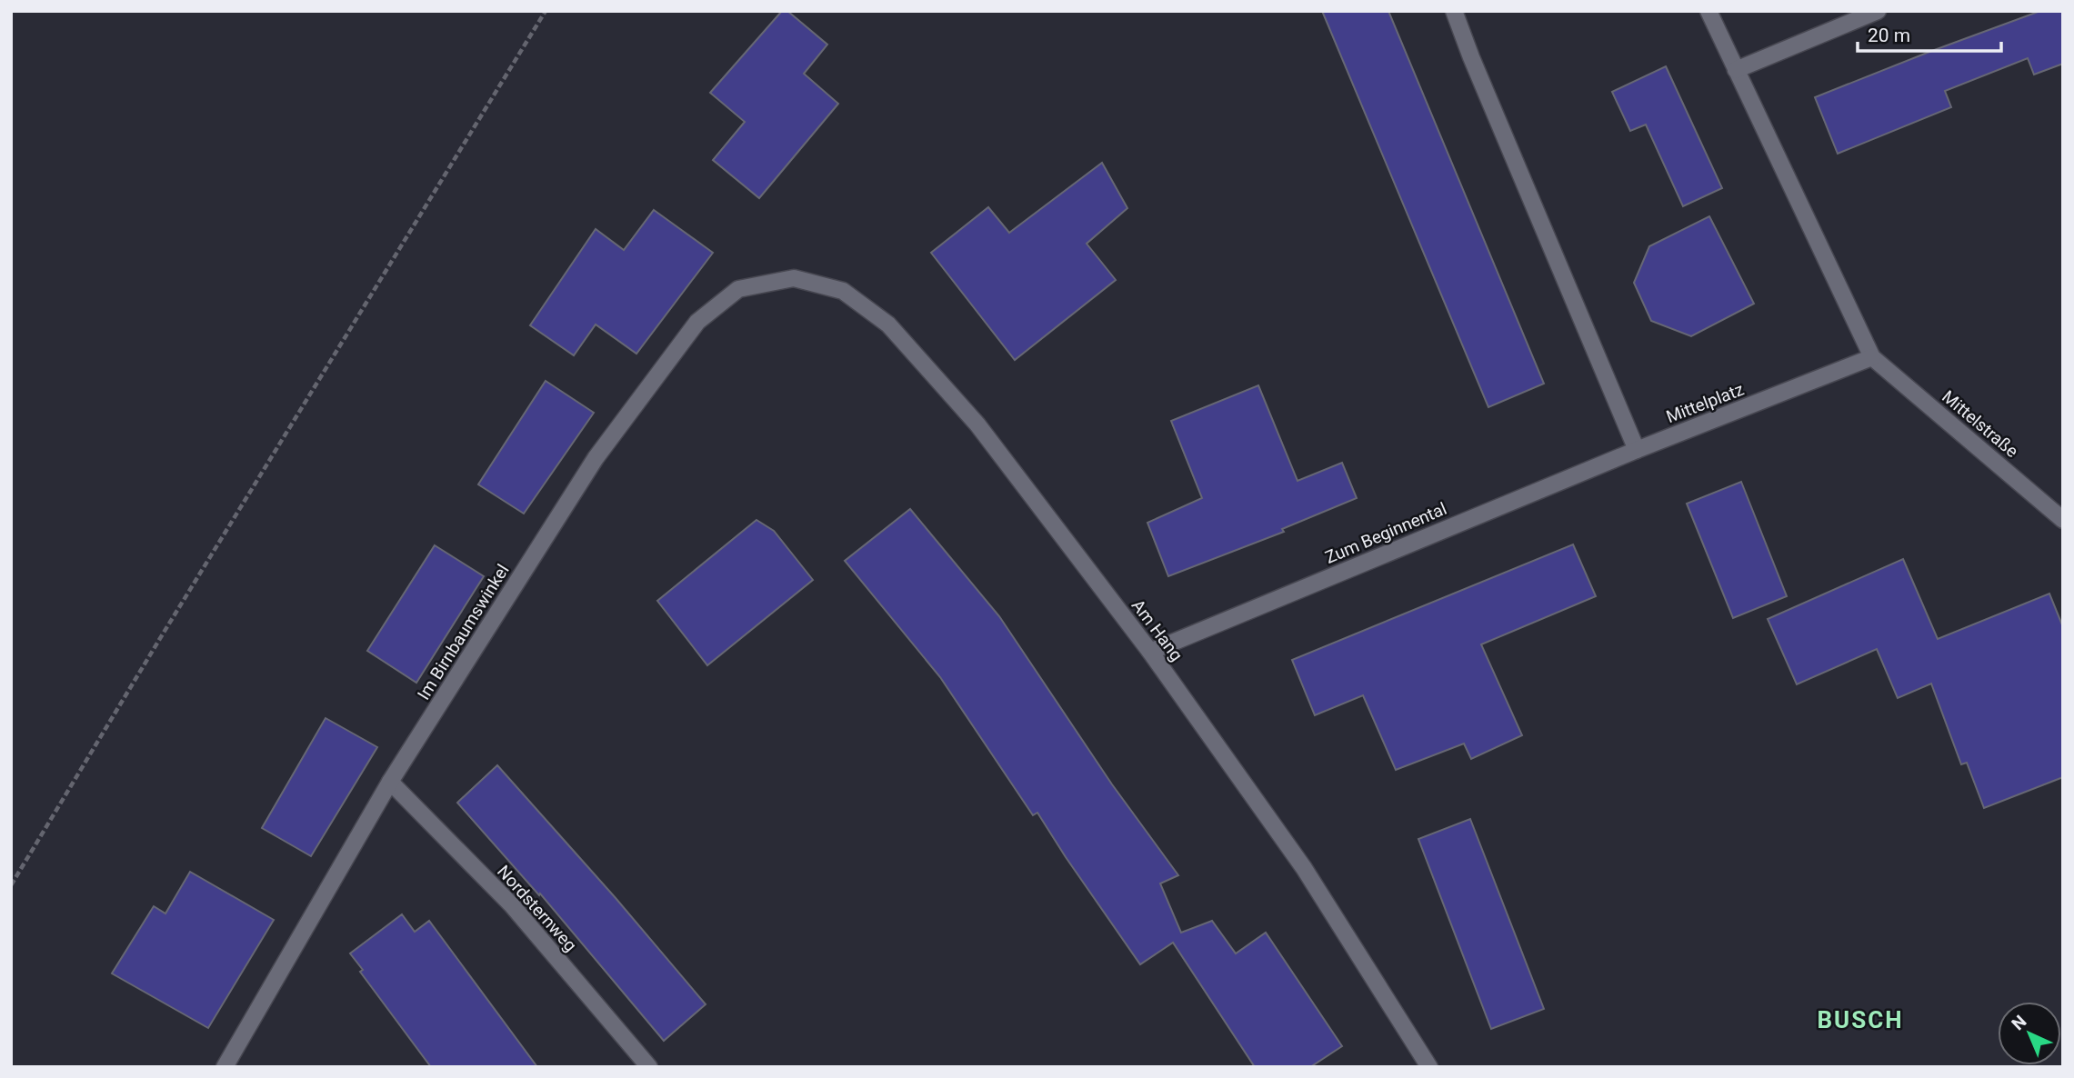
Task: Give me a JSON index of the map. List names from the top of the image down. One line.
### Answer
{"streets":{"street":["Mittelplatz","Mittelstraße","Zum Beginnental","Am Hang","Im Birnbaumswinkel","Nordsternweg"]},"crossings":[["Mittelplatz","Mittelstraße"],["Mittelplatz","Zum Beginnental"],["Zum Beginnental","Am Hang"],["Am Hang","Im Birnbaumswinkel"],["Im Birnbaumswinkel","Nordsternweg"]],"districts":["BUSCH"],"scale_bar":"20 m","north":"top left"}
